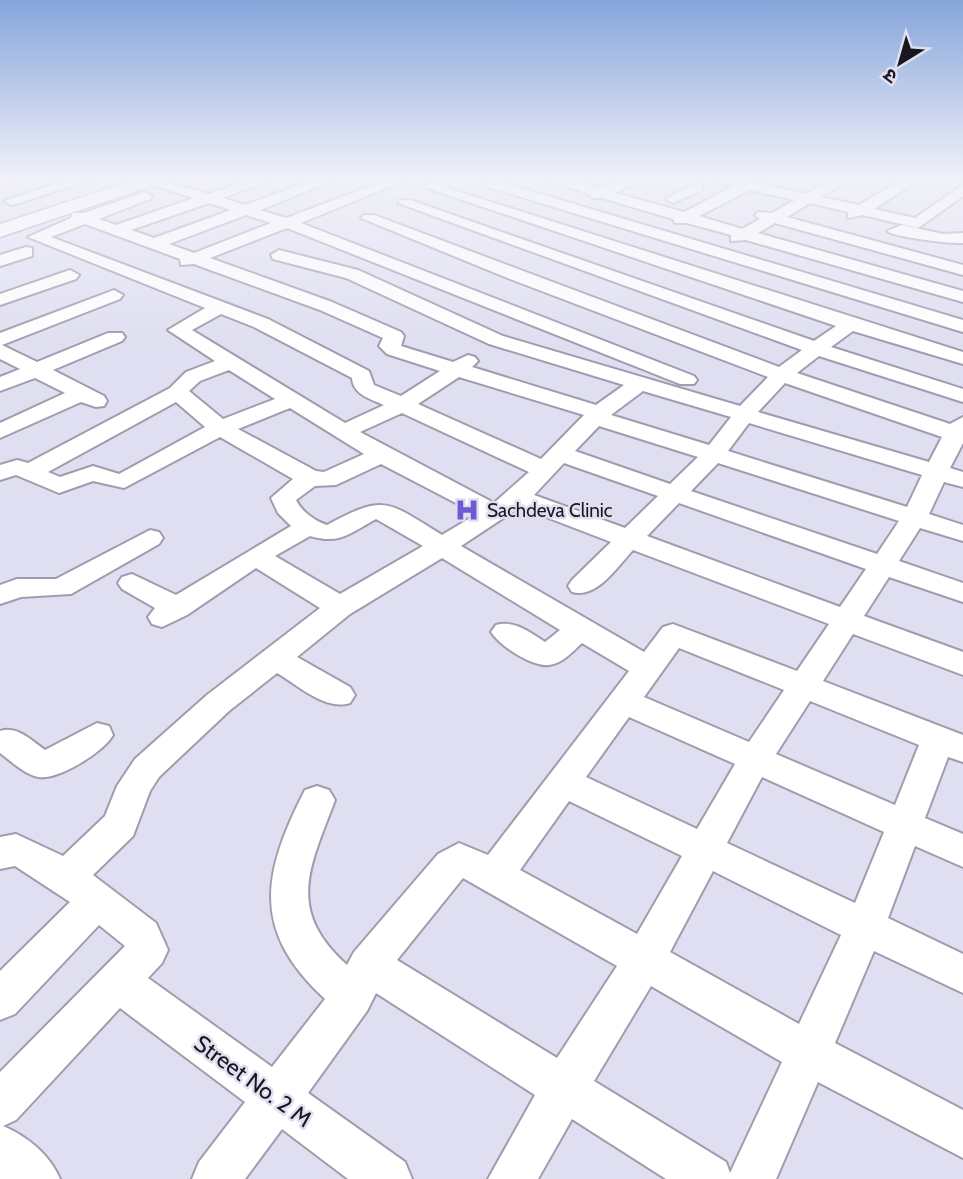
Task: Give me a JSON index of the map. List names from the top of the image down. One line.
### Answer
{"streets":{"street":["Street No. 2 M"]},"places":{"hospital":["Sachdeva Clinic"]},"north":"bottom left"}
